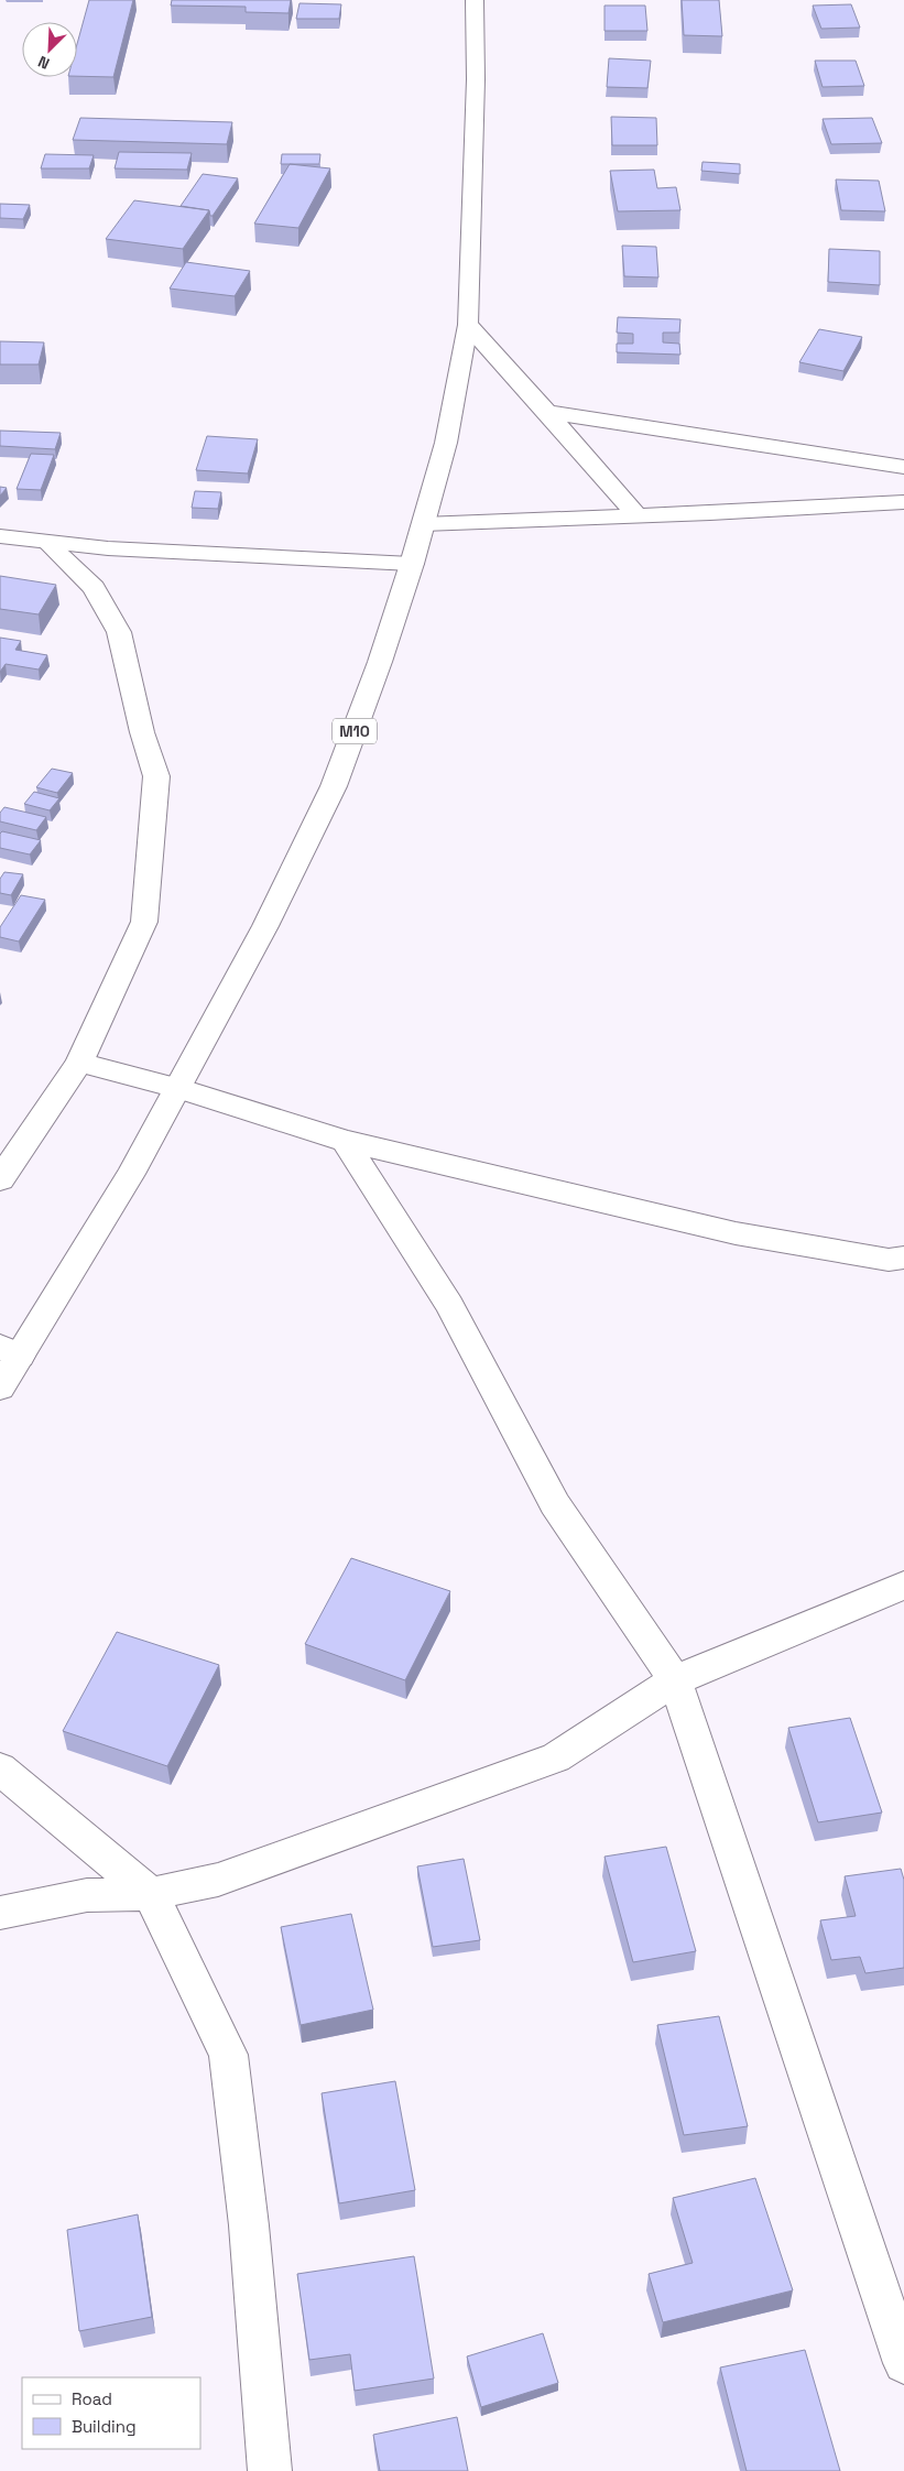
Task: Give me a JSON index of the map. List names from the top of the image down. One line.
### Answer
{"streets":{"street":["M10"]},"legend":["Road","Building"],"north":"bottom left"}
